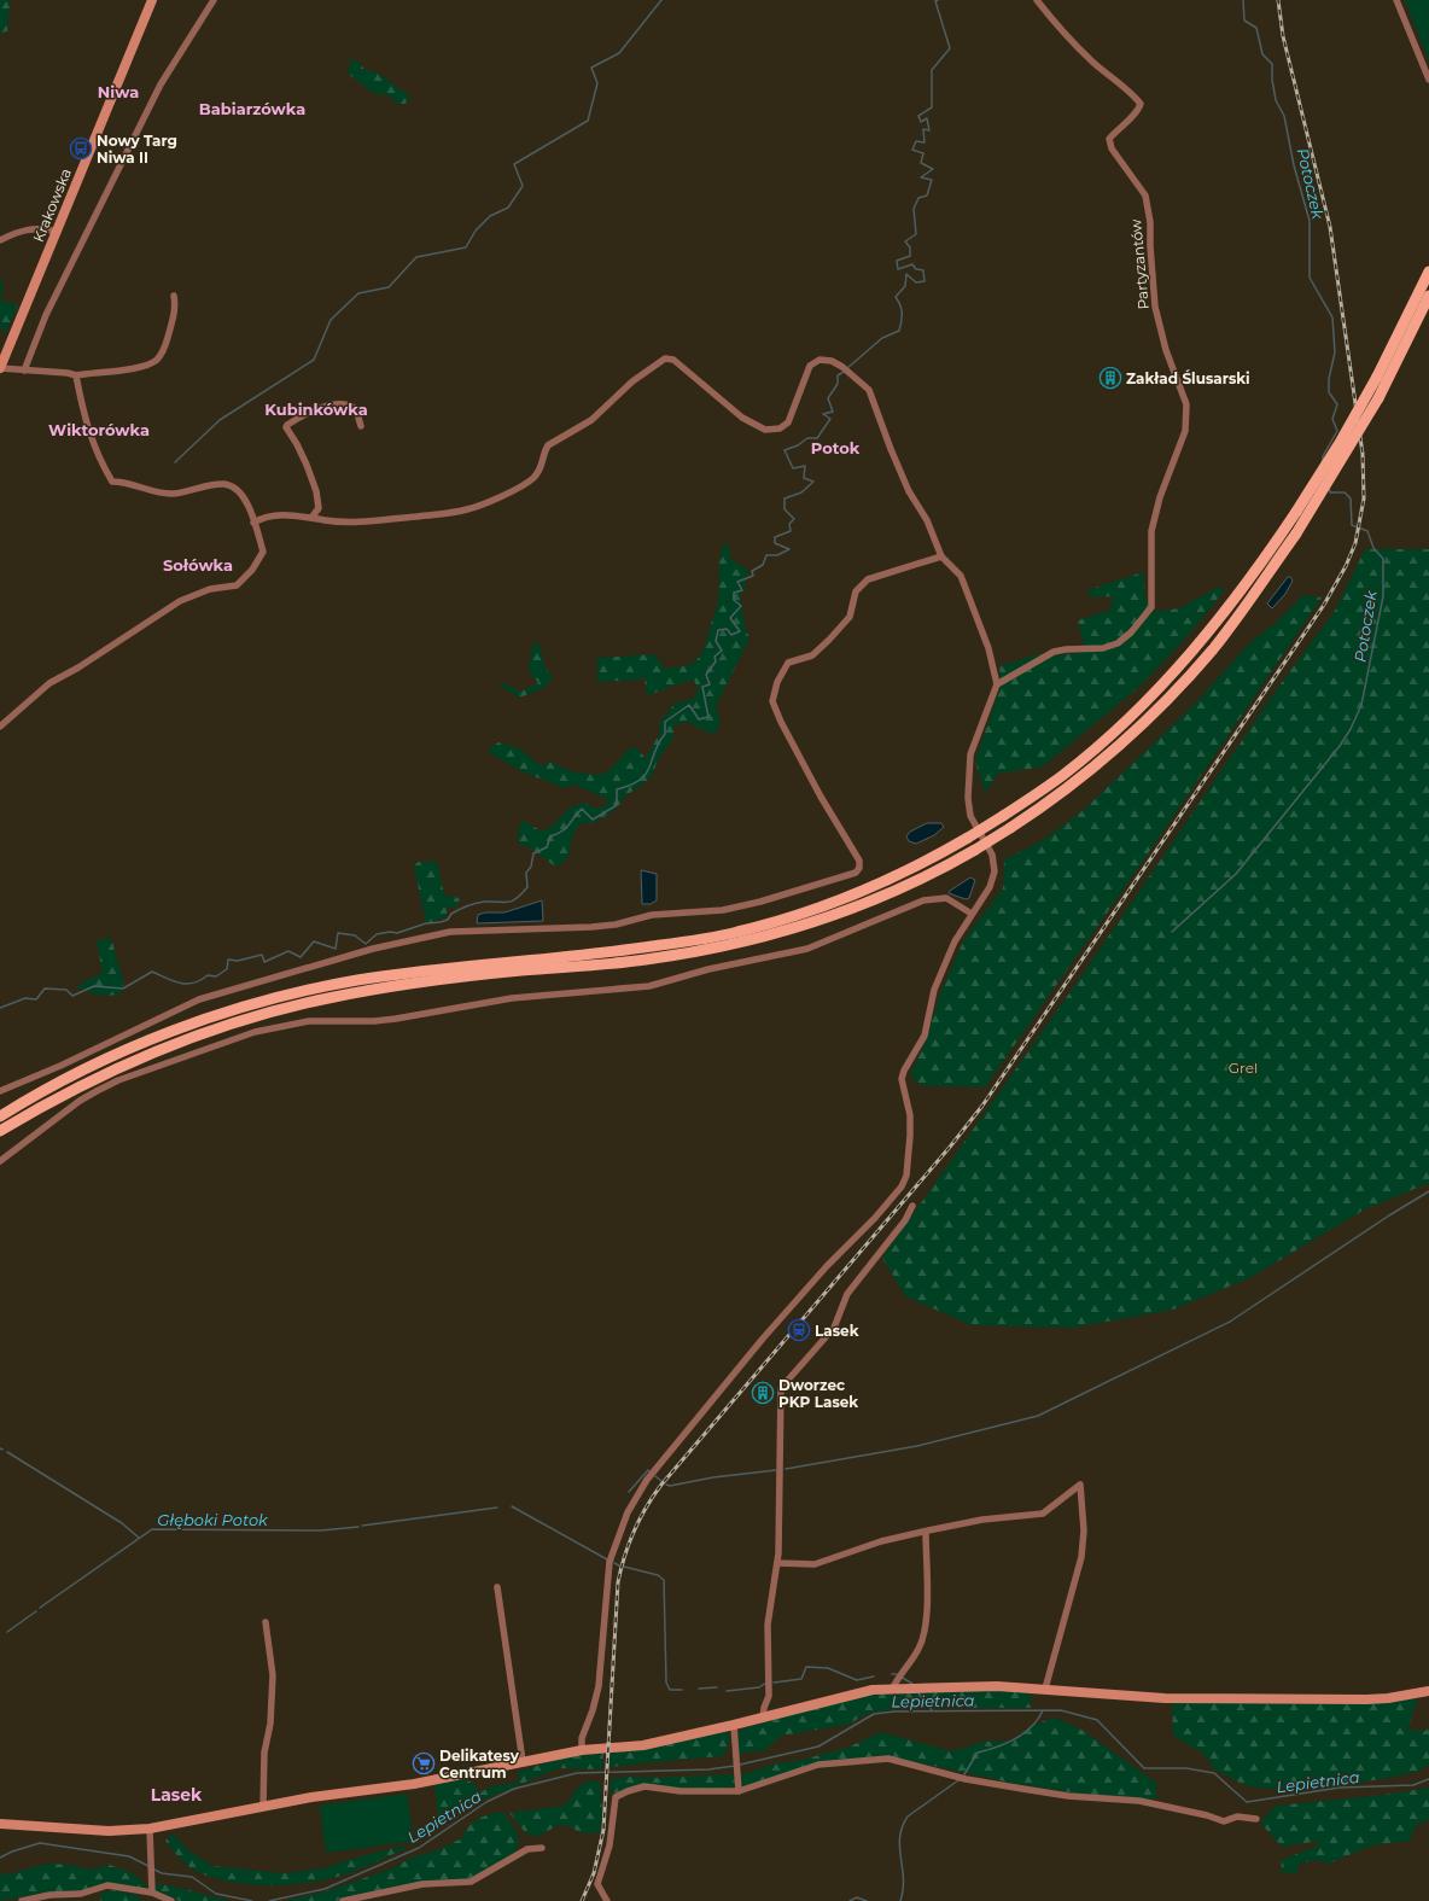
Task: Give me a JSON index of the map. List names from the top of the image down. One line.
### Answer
{"streets":{"street":["Krakowska","Partyzantów"]},"districts":["Niwa","Babiarzówka","Kubinkówka","Wiktorówka","Potok","Sołówka","Lasek"],"water":["Potoczek","Głęboki Potok","Lepietnica"],"parks":["Grel"],"places":{"bus stop":["Nowy Targ Niwa II"],"building":["Zakład Ślusarski","Dworzec PKP Lasek"],"station":["Lasek"],"supermarket":["Delikatesy Centrum"]}}
